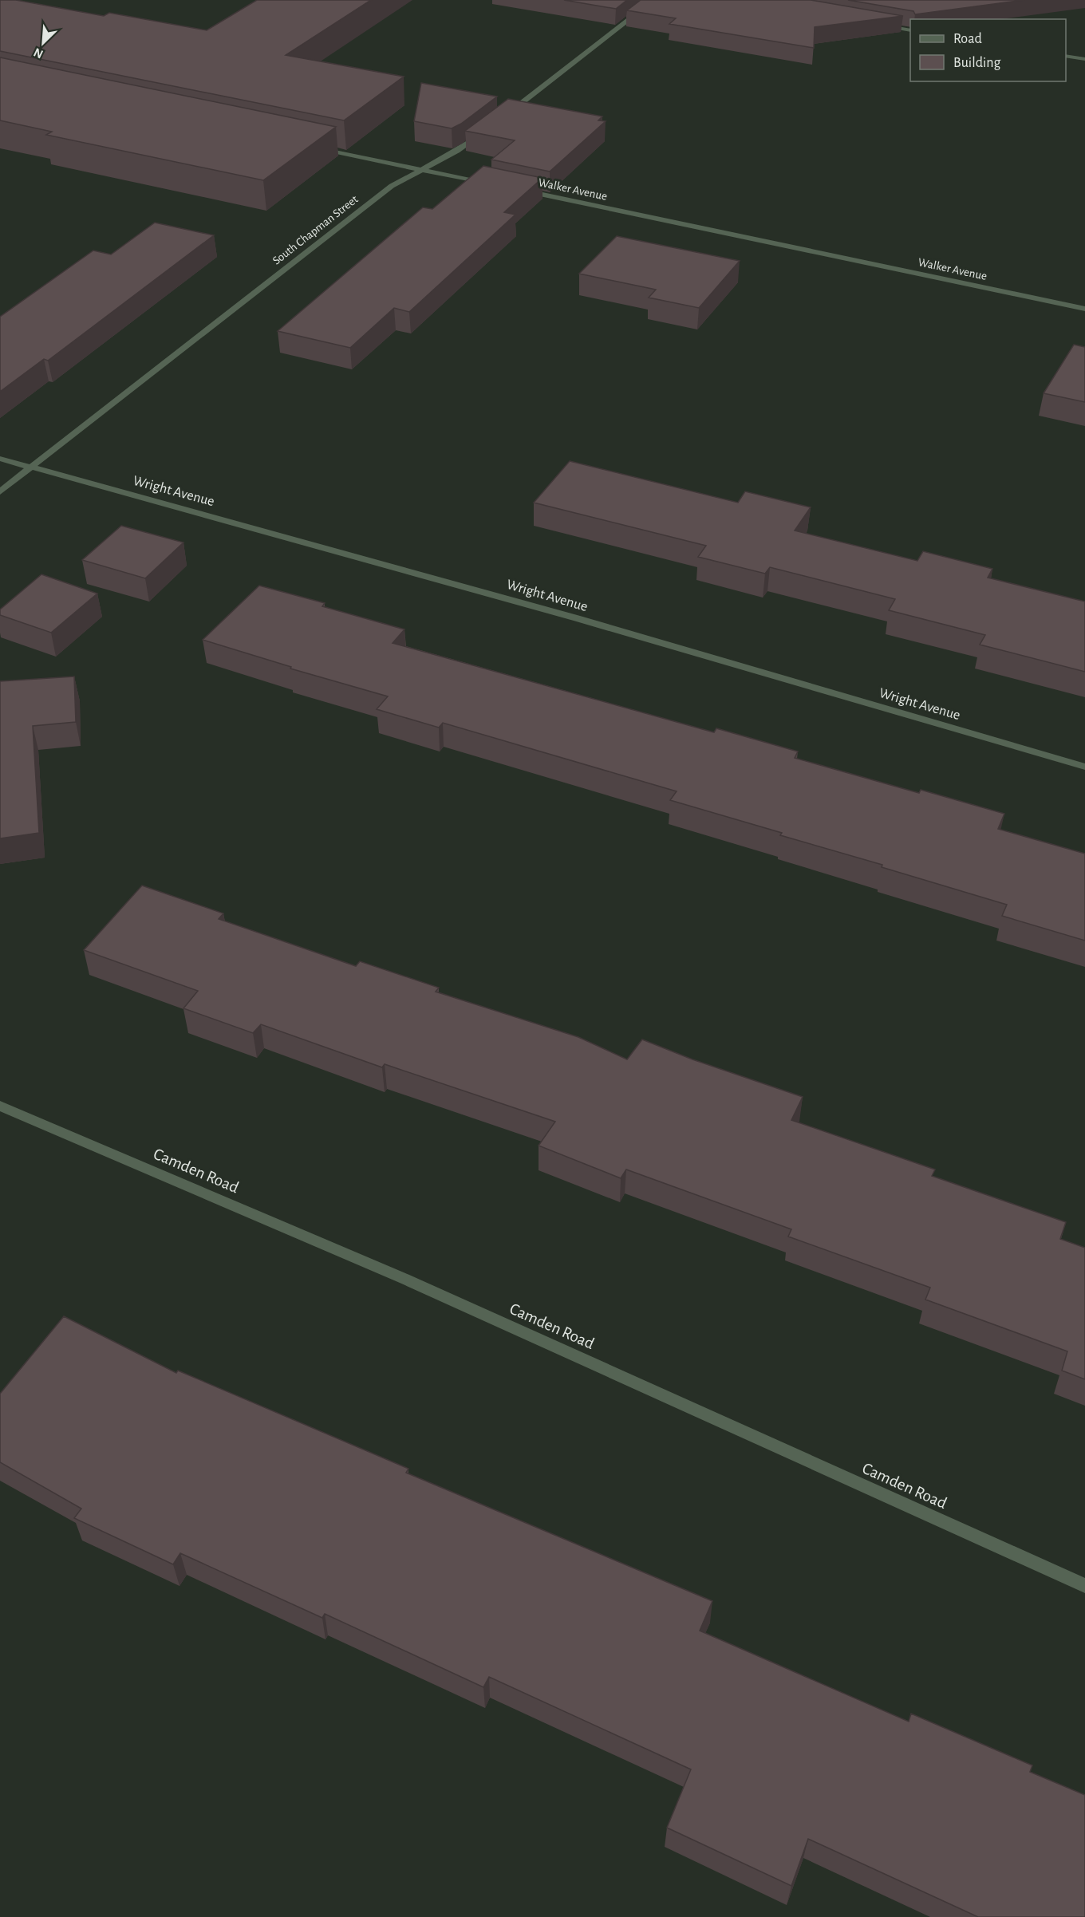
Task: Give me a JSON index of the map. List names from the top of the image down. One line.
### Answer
{"streets":{"street":["Walker Avenue","South Chapman Street","Wright Avenue","Camden Road"]},"crossings":[["South Chapman Street","Wright Avenue"]],"legend":["Road","Building"],"north":"bottom left"}
